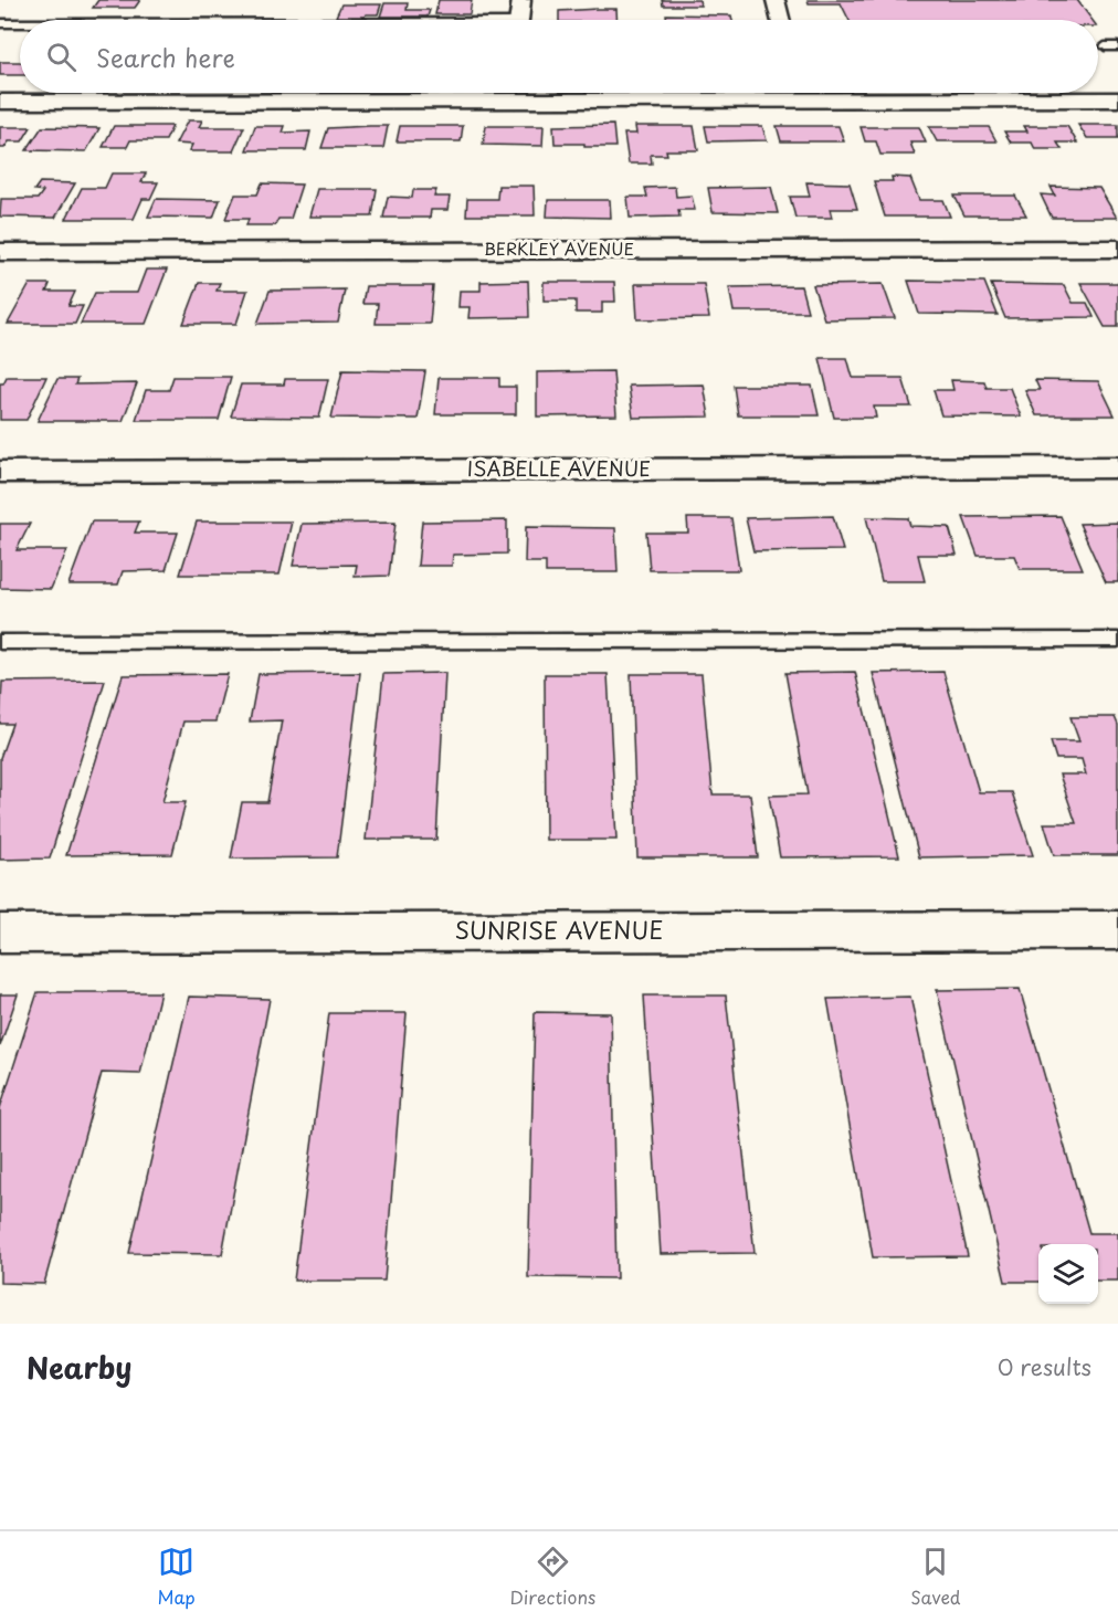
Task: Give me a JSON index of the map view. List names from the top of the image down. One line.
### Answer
{"streets":{"street":["BERKLEY AVENUE","ISABELLE AVENUE","SUNRISE AVENUE"]},"page":{"search":"Search here","heading":["Nearby","0 results"],"nav":["Map","Directions","Saved"]}}
